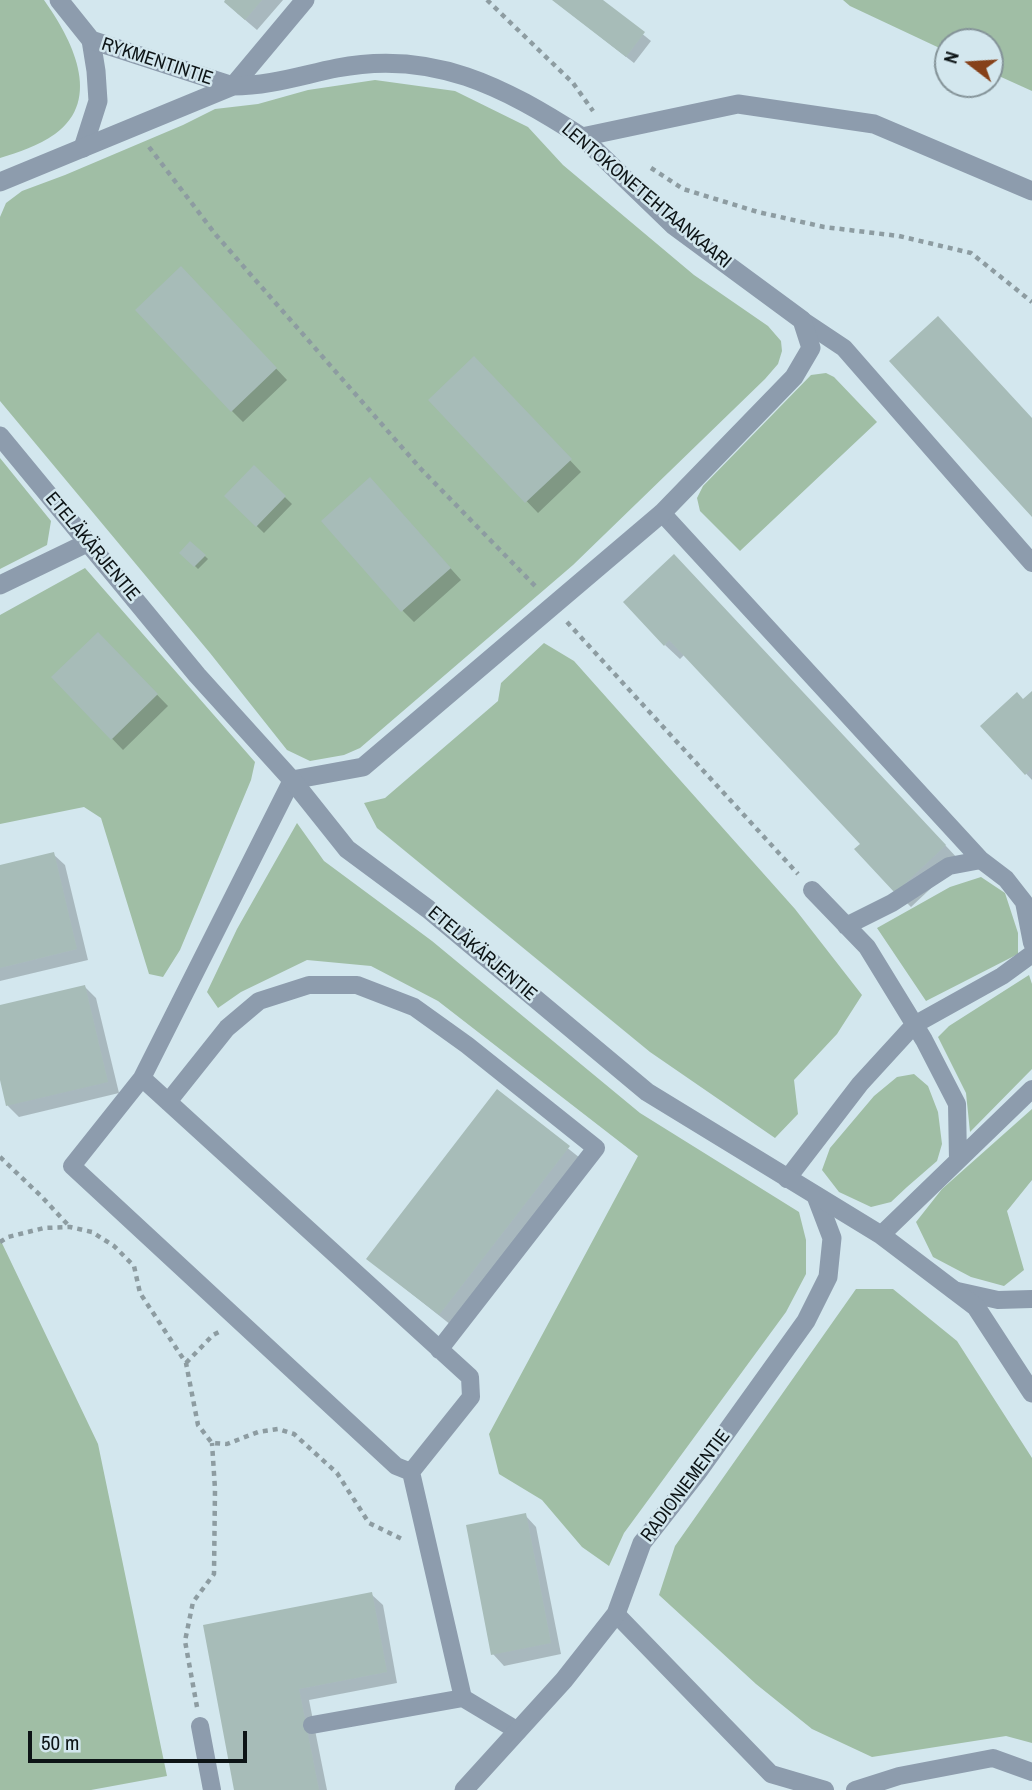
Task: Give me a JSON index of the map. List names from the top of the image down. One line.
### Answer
{"streets":{"street":["RYKMENTINTIE","LENTOKONETEHTAANKAARI","ETELÄKÄRJENTIE","RADIONIEMENTIE"]},"crossings":[["RYKMENTINTIE","LENTOKONETEHTAANKAARI"],["ETELÄKÄRJENTIE","RADIONIEMENTIE"]],"scale_bar":"50 m","north":"left"}
